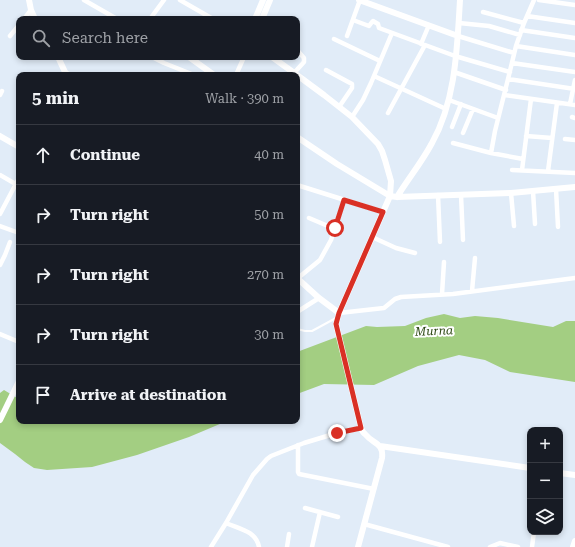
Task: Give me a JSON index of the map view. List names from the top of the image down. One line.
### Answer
{"water":["Murna"],"page":{"search":"Search here","heading":["5 min","Walk · 390 m"],"list":[["Continue","40 m"],["Turn right","50 m"],["Turn right","270 m"],["Turn right","30 m"],"Arrive at destination"],"map_buttons":["+","−"]}}
